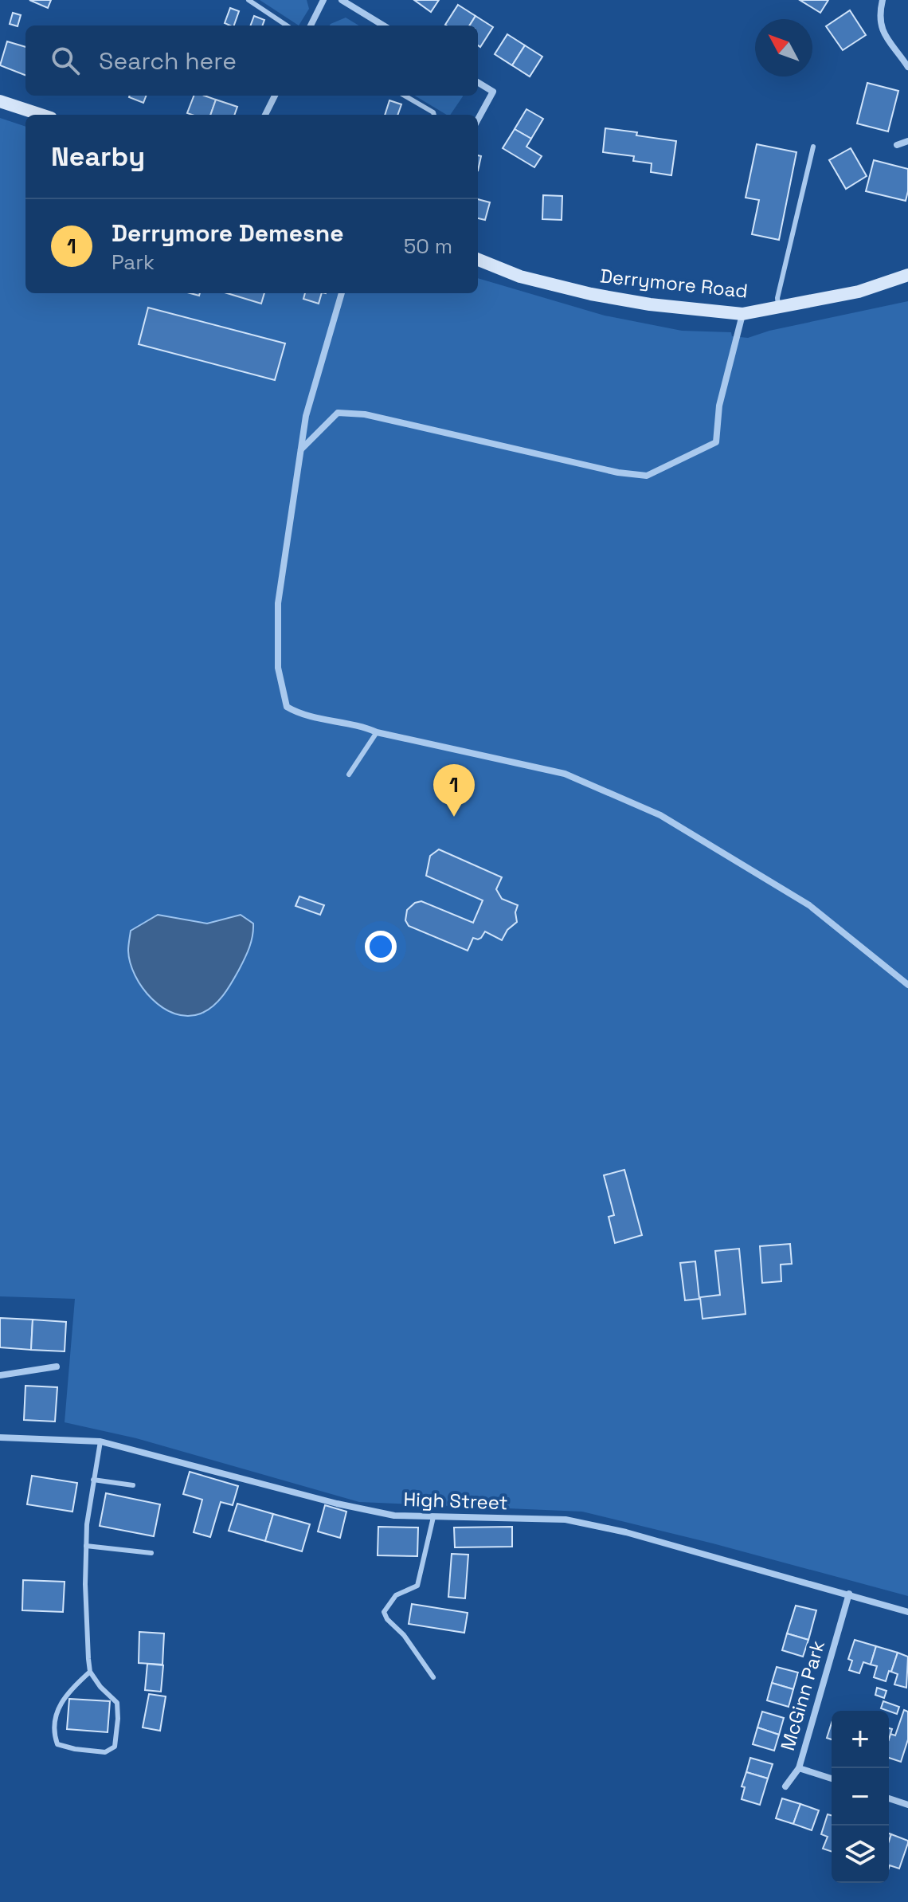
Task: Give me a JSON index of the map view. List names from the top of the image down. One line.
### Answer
{"streets":{"main road":["Derrymore Road"],"street":["High Street","McGinn Park"]},"crossings":[["High Street","McGinn Park"]],"north":"top left","page":{"search":"Search here","heading":"Nearby","list":[{"mark":"1","name":"Derrymore Demesne","note":"Park","value":"50 m"}],"pins":"1","map_buttons":["+","−"]}}
